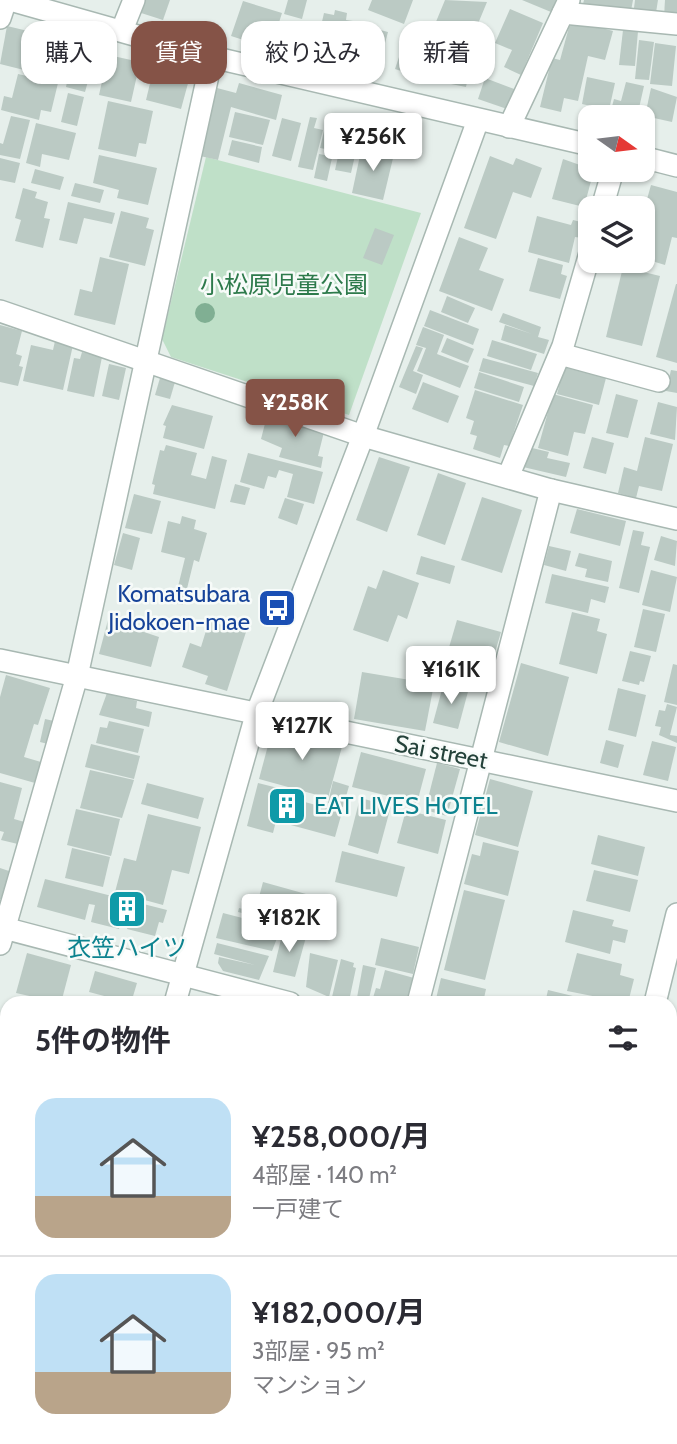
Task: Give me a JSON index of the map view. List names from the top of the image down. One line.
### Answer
{"streets":{"street":["Sai street"]},"parks":["小松原児童公園"],"places":{"bus stop":["Komatsubara Jidokoen-mae"],"building":["EAT LIVES HOTEL","衣笠ハイツ"]},"north":"right","page":{"chip":["購入","賃貸","絞り込み","新着"],"price":["¥256K","¥258K","¥161K","¥127K","¥182K"],"heading":"5件の物件","list":[{"name":"¥258,000/月","note":"4部屋 · 140 m² · 一戸建て"},{"name":"¥182,000/月","note":"3部屋 · 95 m² · マンション"}]}}
